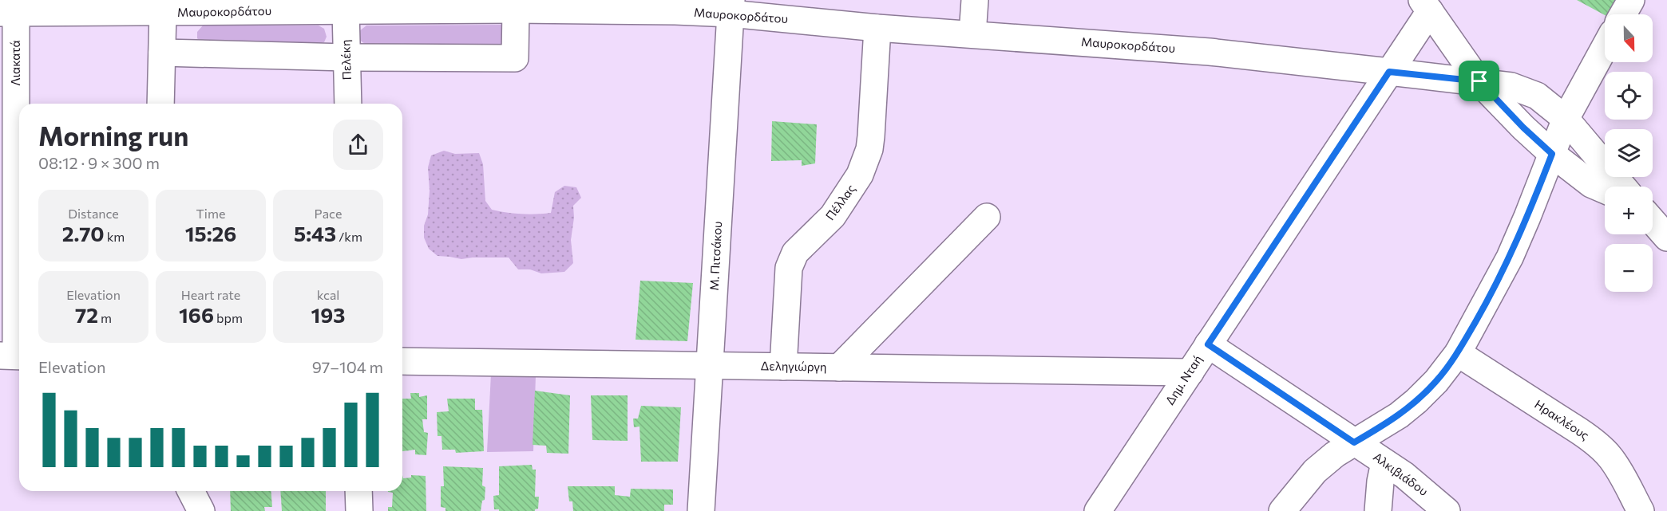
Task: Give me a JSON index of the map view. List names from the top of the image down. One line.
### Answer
{"streets":{"street":["Μαυροκορδάτου","Πελέκη","Λιακατά","Πέλλας","Μ. Πιτσάκου","Δεληγιώργη","Δημ. Νταή","Ηρακλέους","Αλκιβιάδου"]},"crossings":[["Μαυροκορδάτου","Πελέκη"],["Μαυροκορδάτου","Λιακατά"],["Μαυροκορδάτου","Πέλλας"],["Μαυροκορδάτου","Μ. Πιτσάκου"],["Μαυροκορδάτου","Δημ. Νταή"],["Πέλλας","Δεληγιώργη"],["Μ. Πιτσάκου","Δεληγιώργη"],["Δεληγιώργη","Δημ. Νταή"],["Δημ. Νταή","Αλκιβιάδου"]],"north":"bottom","page":{"map_buttons":["+","−"],"heading":["Morning run","08:12 · 9 × 300 m"],"stats":[["Distance","2.70 km"],["Time","15:26"],["Pace","5:43 /km"],["Elevation","72 m"],["Heart rate","166 bpm"],["kcal","193"]],"chart":["Elevation","97–104 m"]}}
